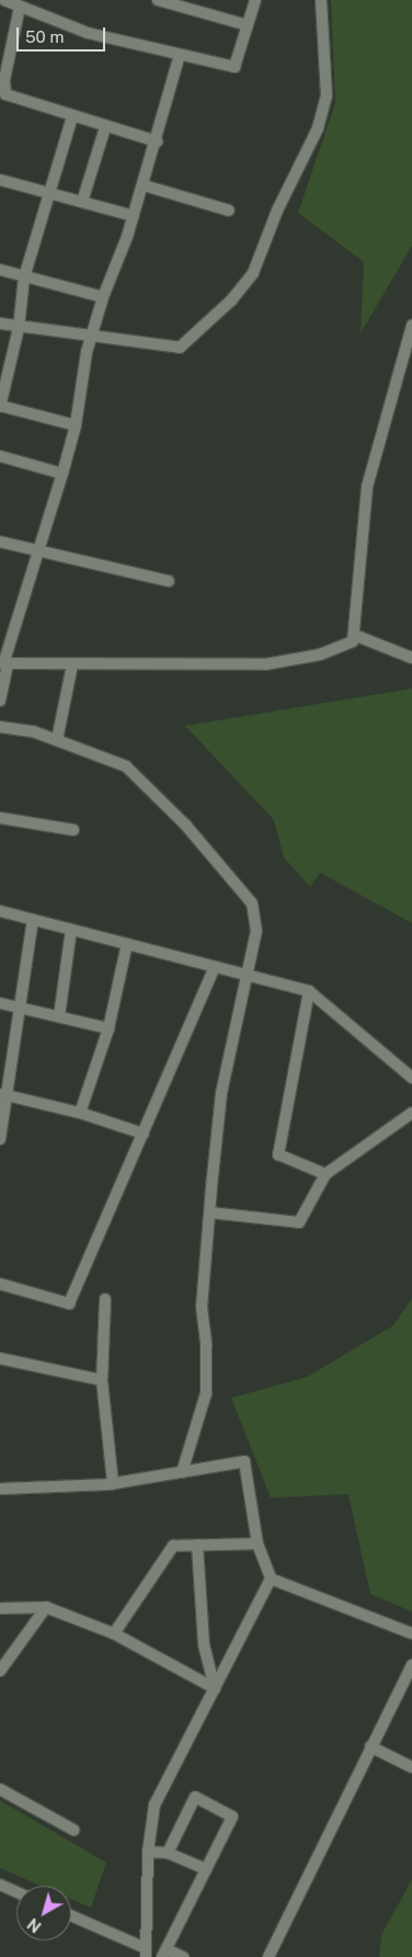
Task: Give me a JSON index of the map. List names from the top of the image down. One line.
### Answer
{"scale_bar":"50 m","north":"bottom left"}
